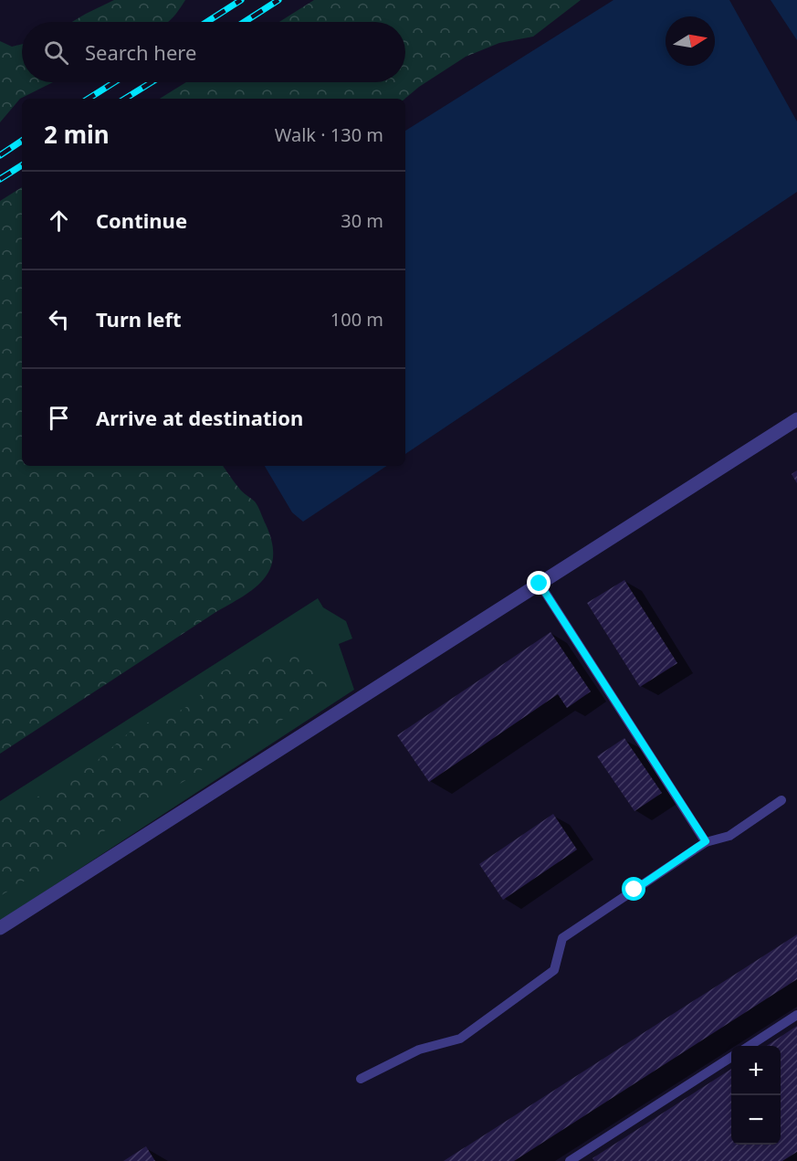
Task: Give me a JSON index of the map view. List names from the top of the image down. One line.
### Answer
{"north":"right","page":{"search":"Search here","heading":["2 min","Walk · 130 m"],"list":[["Continue","30 m"],["Turn left","100 m"],"Arrive at destination"],"map_buttons":["+","−"]}}
